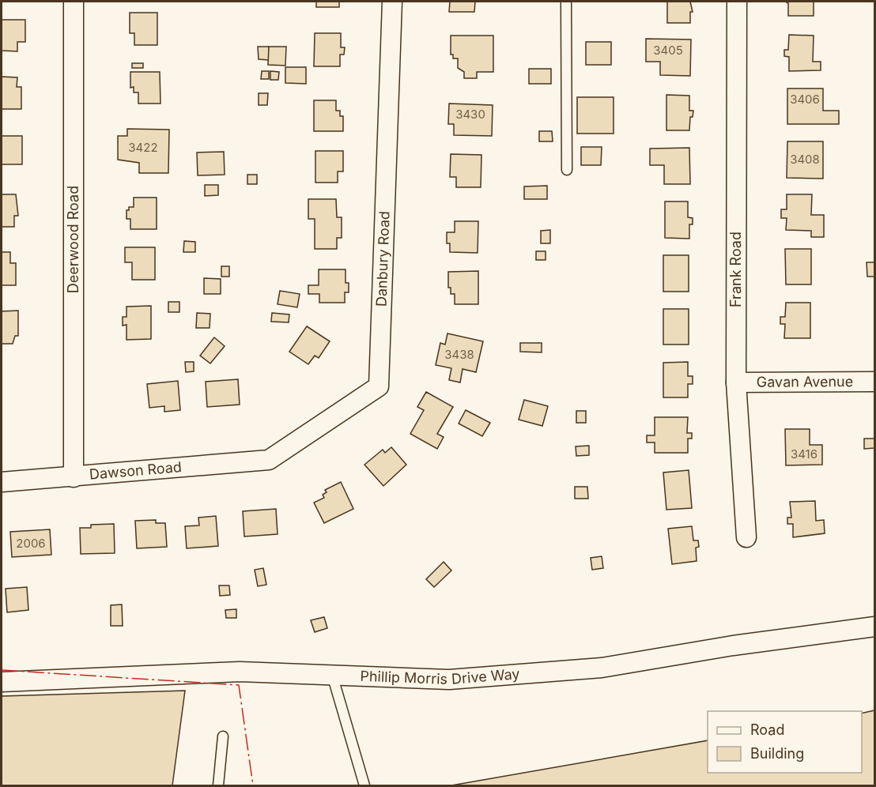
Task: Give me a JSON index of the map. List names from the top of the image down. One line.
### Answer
{"streets":{"street":["Deerwood Road","Danbury Road","Frank Road","Gavan Avenue","Dawson Road","Phillip Morris Drive Way"]},"crossings":[["Deerwood Road","Dawson Road"],["Danbury Road","Dawson Road"],["Frank Road","Gavan Avenue"]],"house_numbers":["3405","3406","3430","3422","3408","3438","3416","2006"],"legend":["Road","Building"]}
